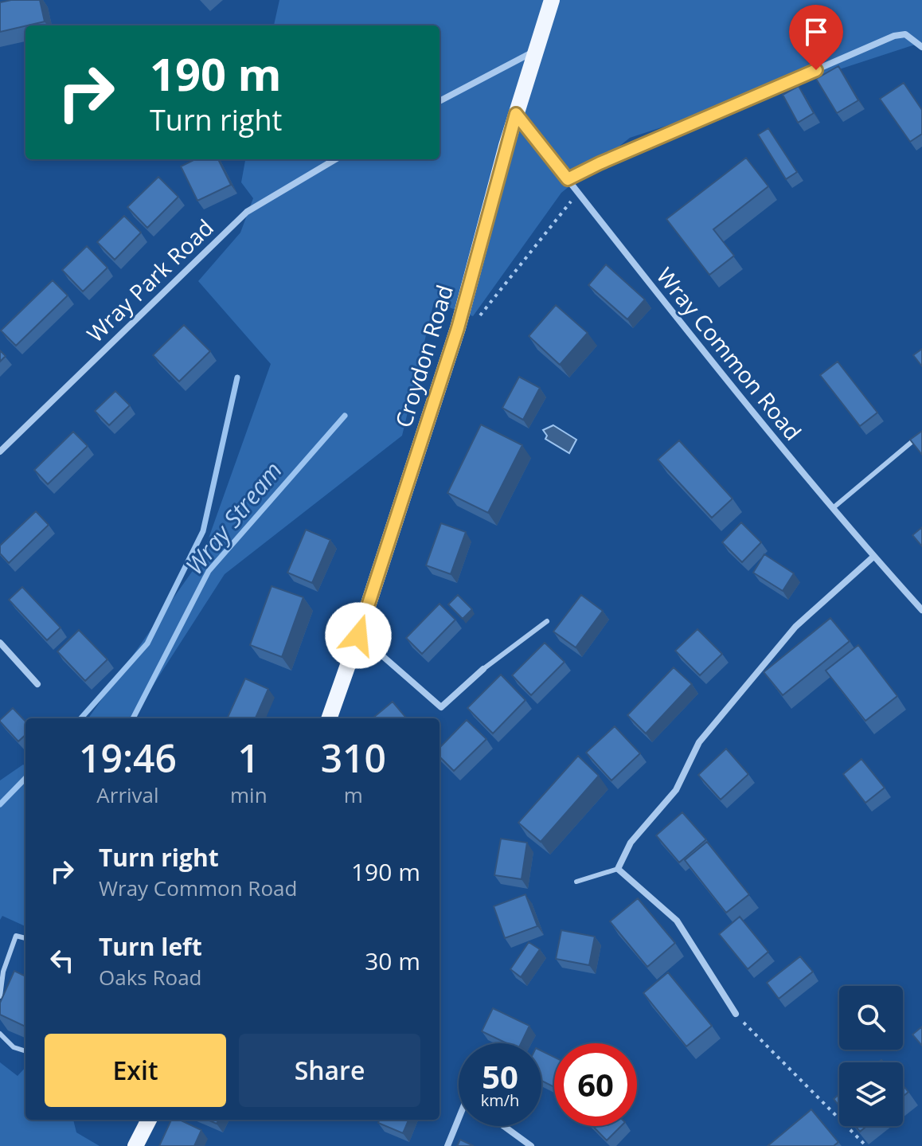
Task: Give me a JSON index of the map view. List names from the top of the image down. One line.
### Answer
{"streets":{"main road":["Croydon Road"],"street":["Wray Park Road","Wray Common Road"]},"crossings":[["Wray Common Road","Croydon Road"]],"water":["Wray Stream"],"page":{"turn":["190 m","Turn right"],"eta":["19:46","Arrival","1","min","310","m"],"list":[{"name":"Turn right","note":"Wray Common Road","value":"190 m"},{"name":"Turn left","note":"Oaks Road","value":"30 m"}],"buttons":["Exit","Share"],"speed":"50 km/h","limit":"60"}}
